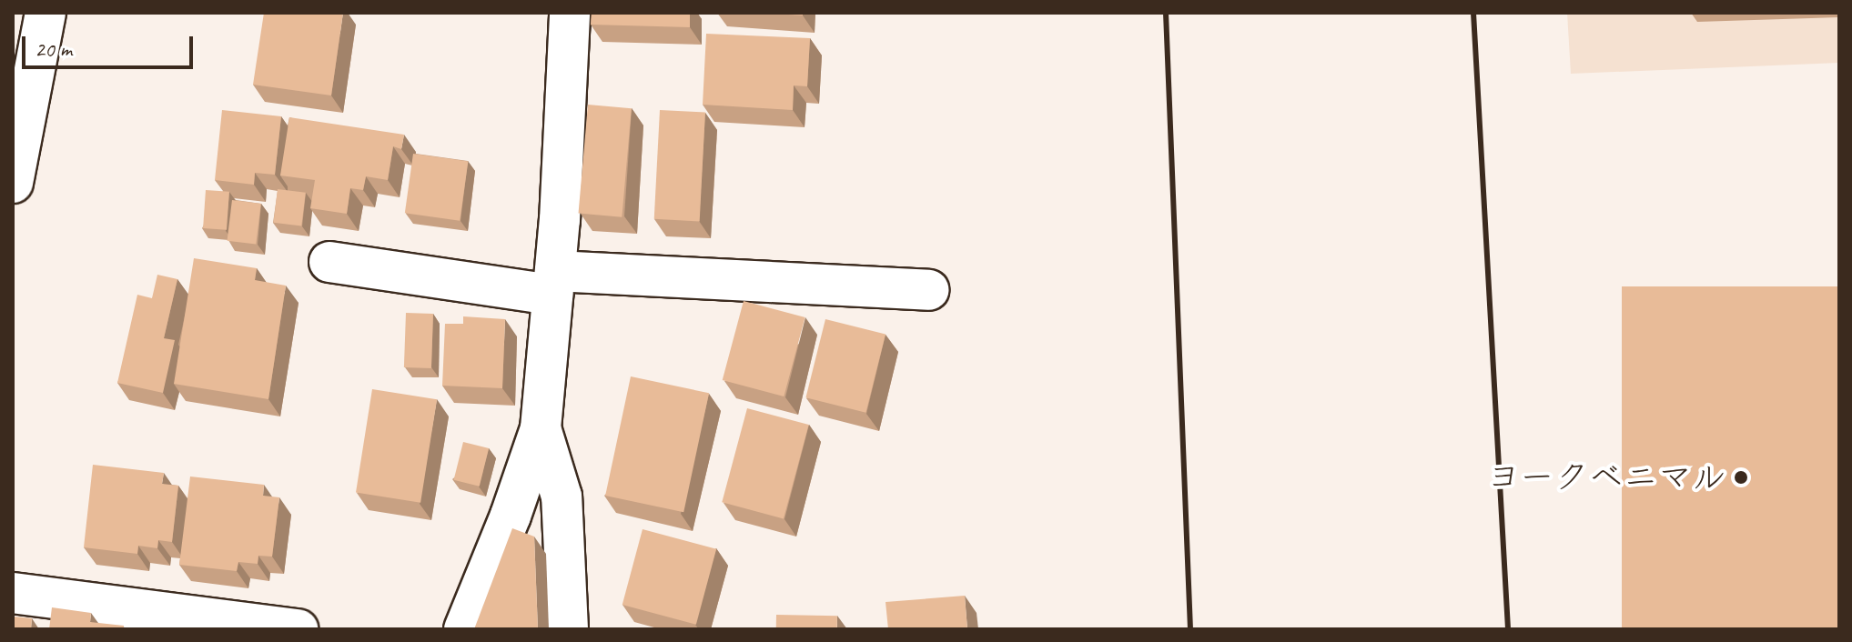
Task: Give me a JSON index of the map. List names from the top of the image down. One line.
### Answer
{"places":["ヨークベニマル"],"scale_bar":"20 m"}
